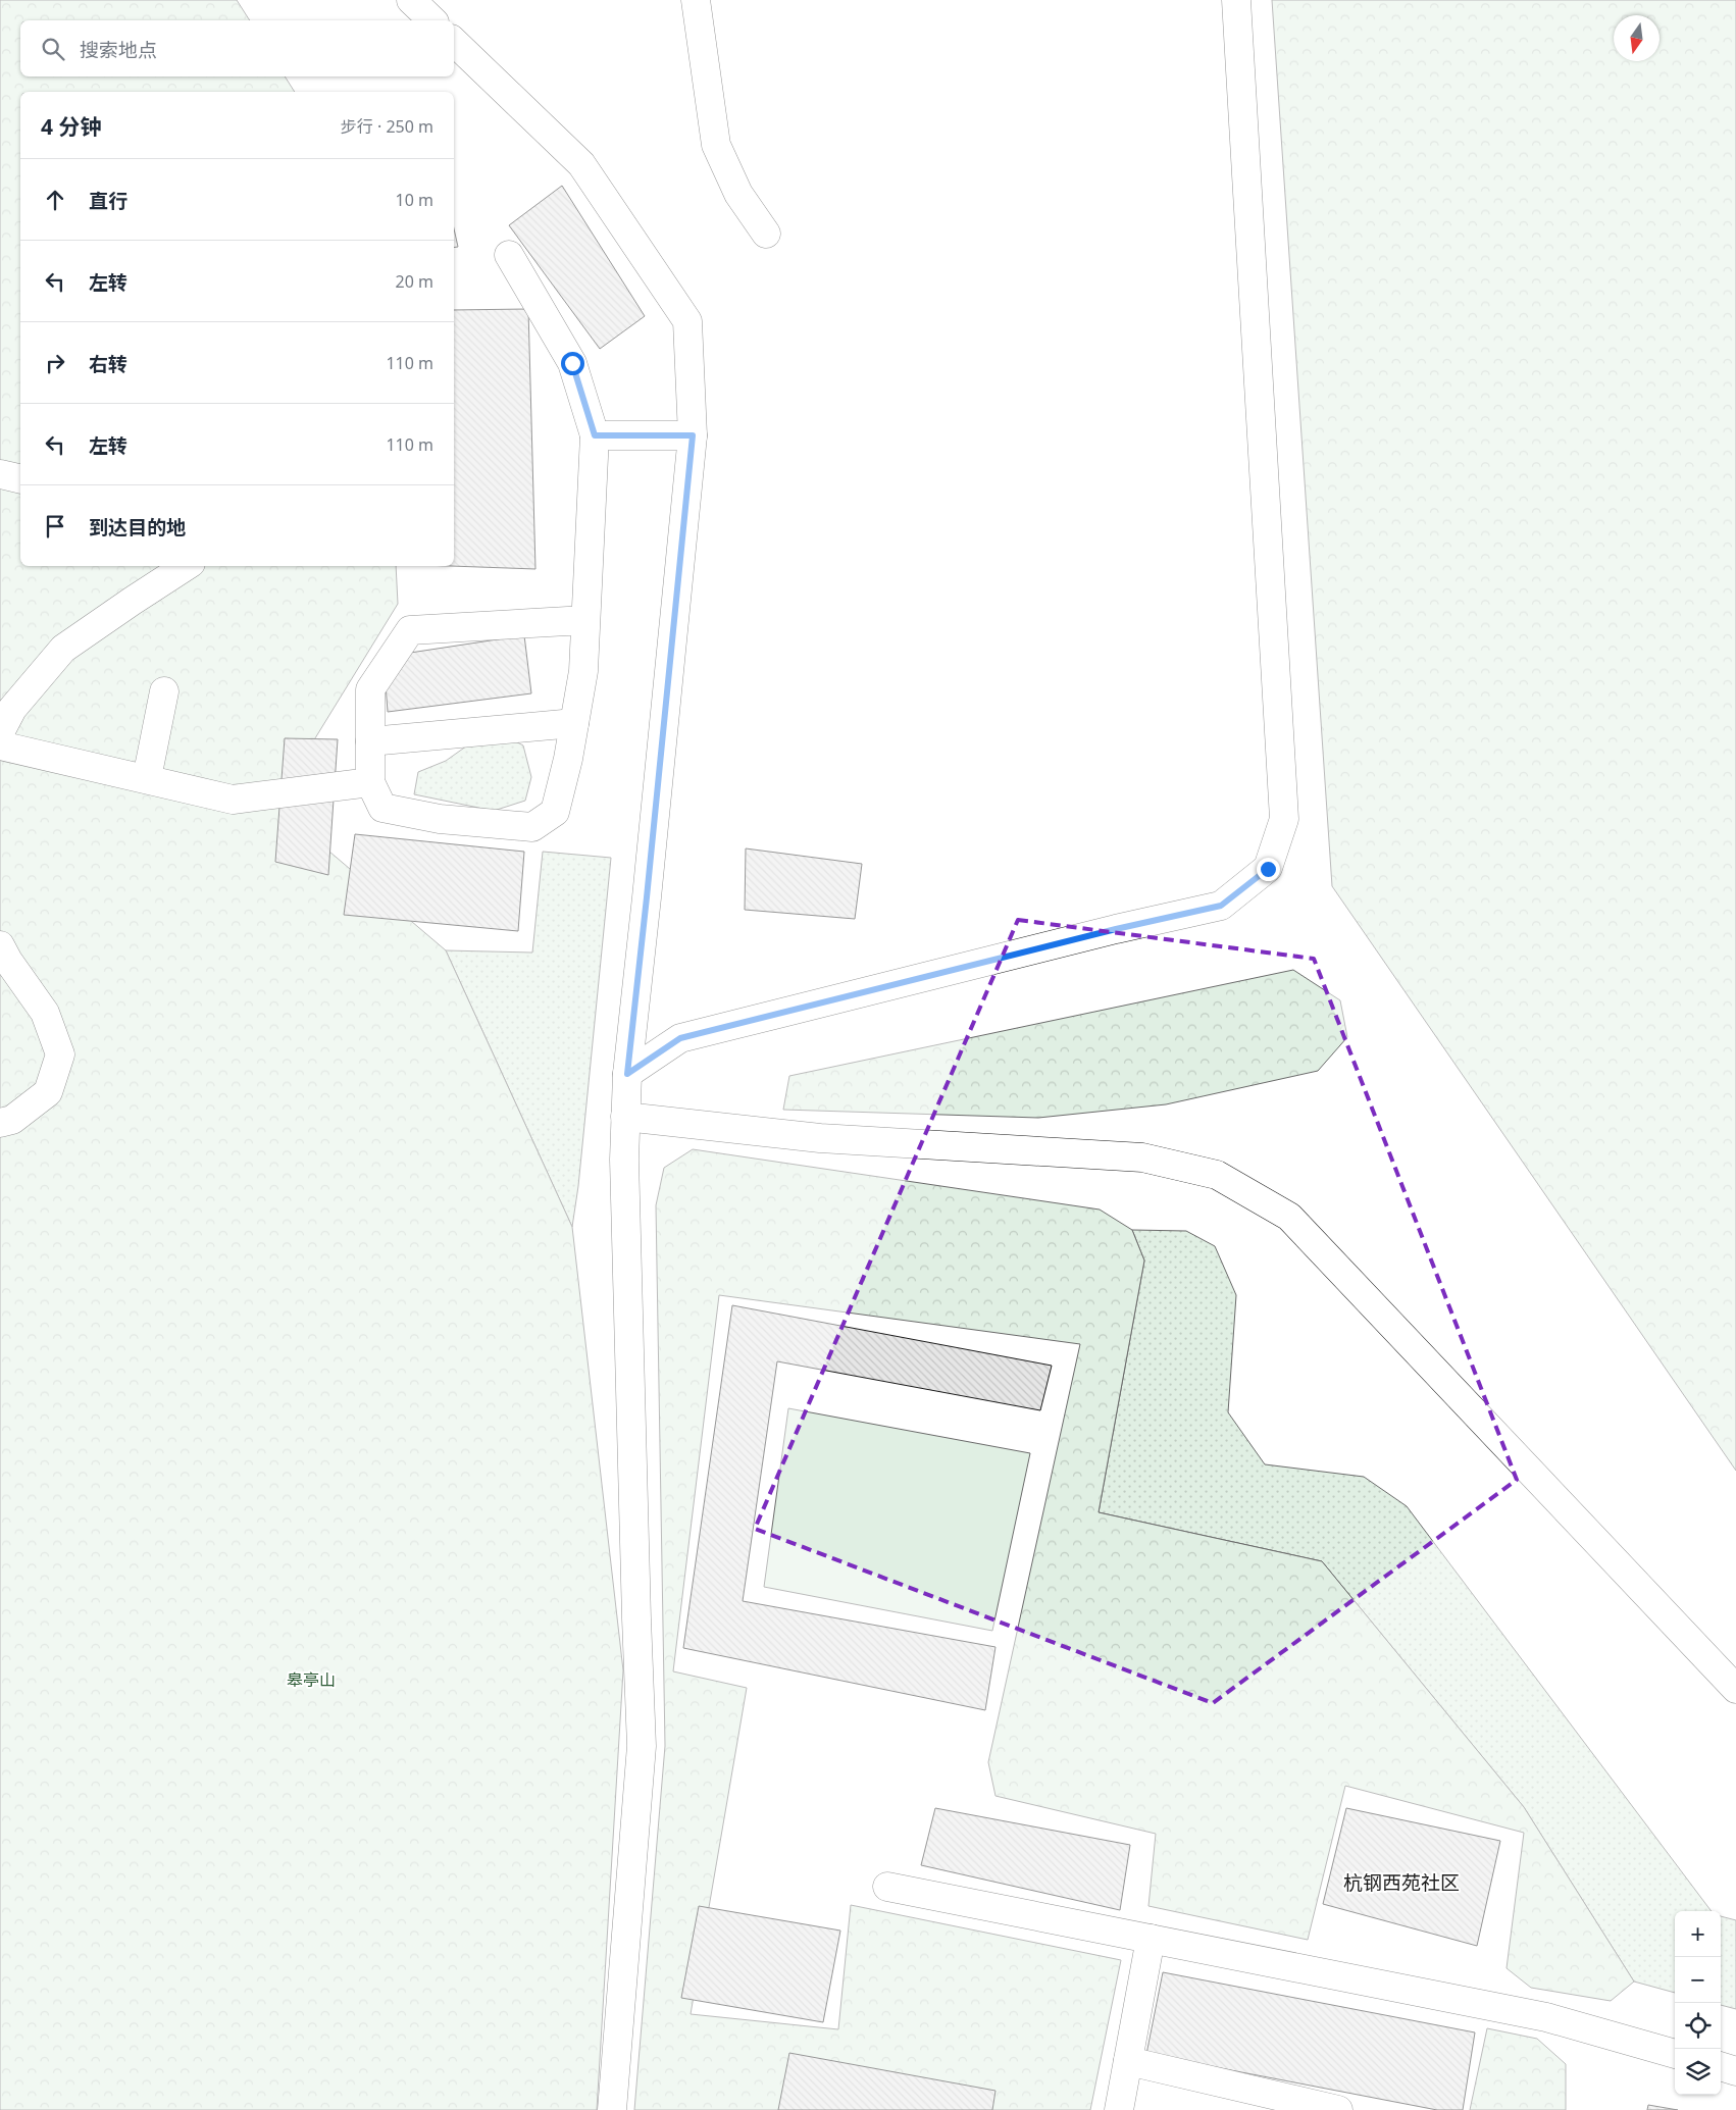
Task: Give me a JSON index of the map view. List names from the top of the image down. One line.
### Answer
{"districts":["杭钢西苑社区"],"parks":["皋亭山"],"north":"bottom","page":{"search":"搜索地点","heading":["4 分钟","步行 · 250 m"],"list":[["直行","10 m"],["左转","20 m"],["右转","110 m"],["左转","110 m"],"到达目的地"],"map_buttons":["+","−"]}}
